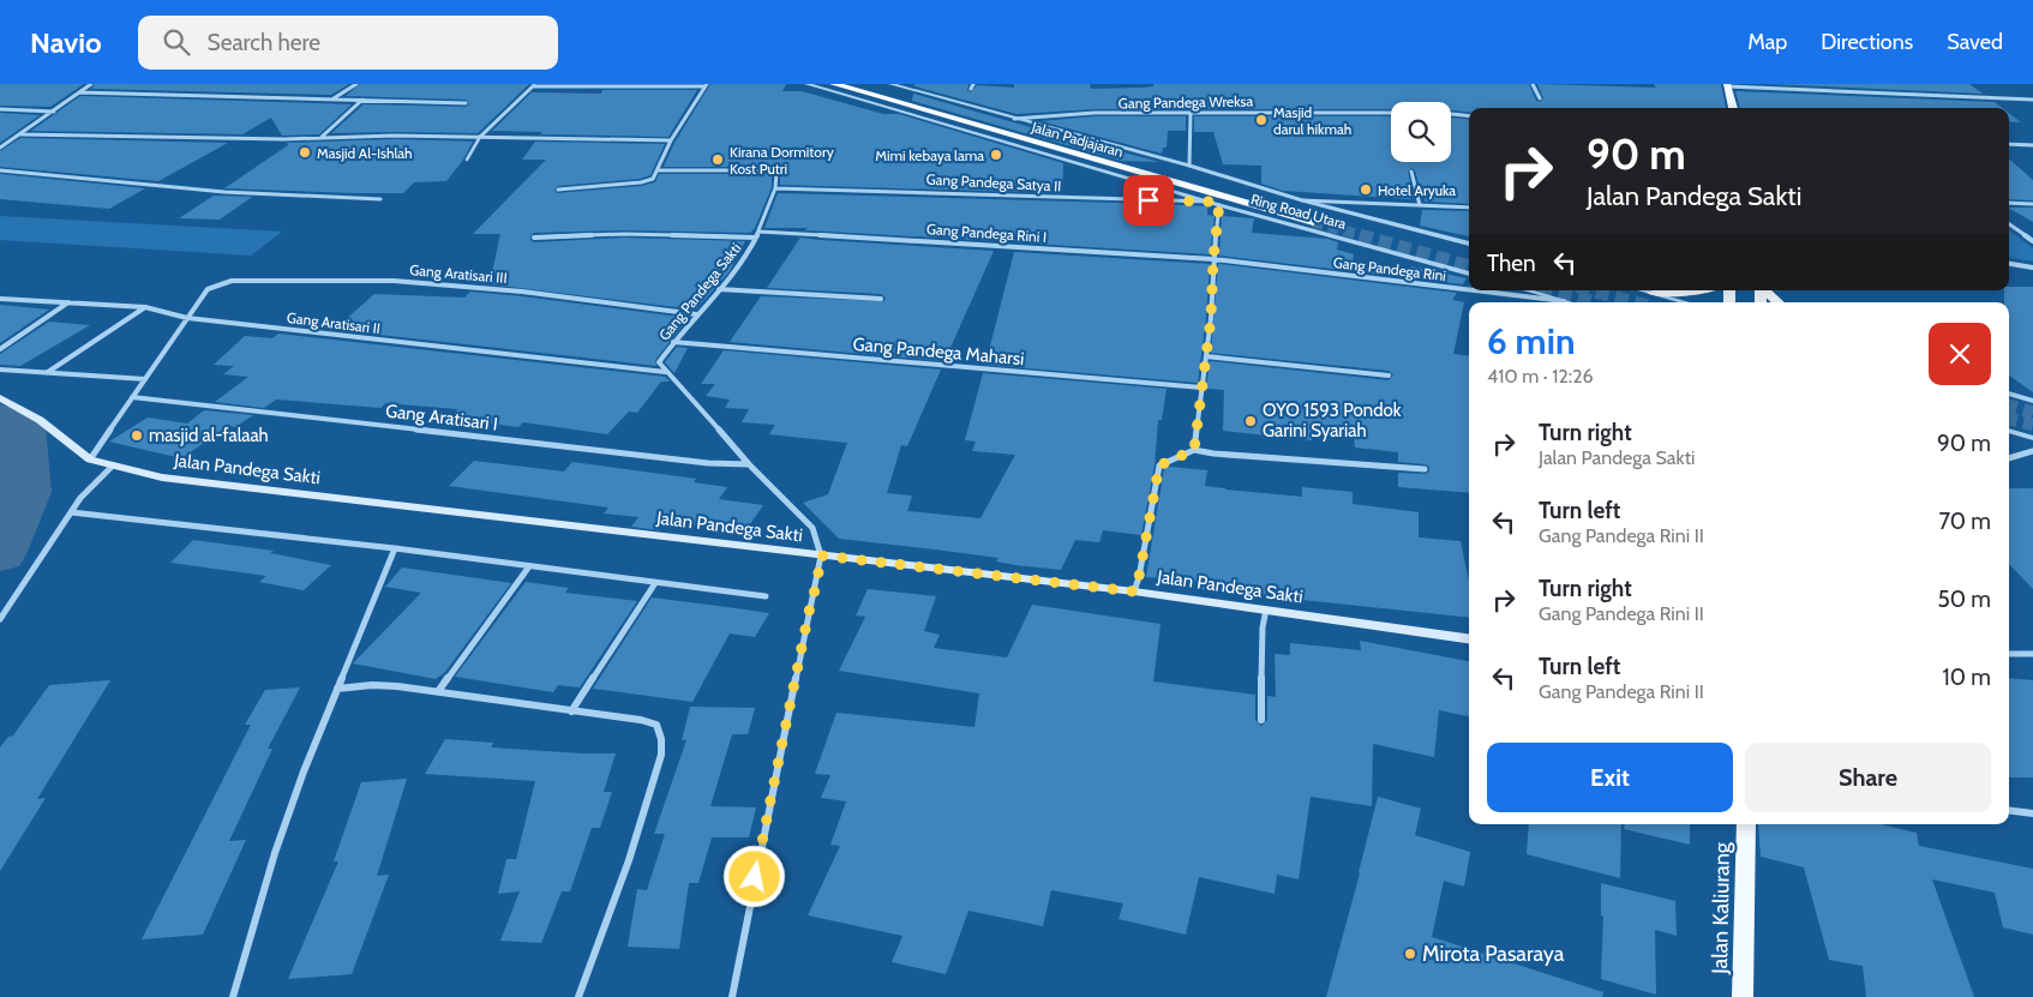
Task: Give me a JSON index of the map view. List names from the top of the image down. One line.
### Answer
{"streets":{"highway":["Jalan Padjajaran"],"main road":["Jalan Pandega Sakti","Jalan Kaliurang"],"street":["Gang Pandega Wreksa","Gang Pandega Satya II","Ring Road Utara","Gang Pandega Rini I","Gang Pandega Rini","Gang Aratisari III","Gang Pandega Sakti","Gang Aratisari II","Gang Pandega Maharsi","Gang Aratisari I"]},"crossings":[["Gang Pandega Wreksa","Ring Road Utara"],["Jalan Padjajaran","Ring Road Utara"],["Gang Pandega Satya II","Ring Road Utara"],["Gang Pandega Satya II","Gang Pandega Sakti"],["Gang Pandega Rini I","Gang Pandega Rini"],["Gang Pandega Rini I","Gang Pandega Sakti"],["Gang Aratisari III","Gang Pandega Sakti"],["Gang Aratisari III","Gang Aratisari II"],["Gang Pandega Sakti","Gang Aratisari II"],["Gang Pandega Sakti","Gang Pandega Maharsi"]],"places":["Masjid darul hikmah","Masjid Al-Ishlah","Mimi kebaya lama","Kirana Dormitory Kost Putri","Hotel Aryuka","OYO 1593 Pondok Garini Syariah","masjid al-falaah","Mirota Pasaraya"],"page":{"header":"Navio","search":"Search here","nav":["Map","Directions","Saved"],"turn":["90 m","Jalan Pandega Sakti"],"then":"Then","heading":["6 min","410 m · 12:26"],"list":[{"name":"Turn right","note":"Jalan Pandega Sakti","value":"90 m"},{"name":"Turn left","note":"Gang Pandega Rini II","value":"70 m"},{"name":"Turn right","note":"Gang Pandega Rini II","value":"50 m"},{"name":"Turn left","note":"Gang Pandega Rini II","value":"10 m"}],"buttons":["Exit","Share"]}}
